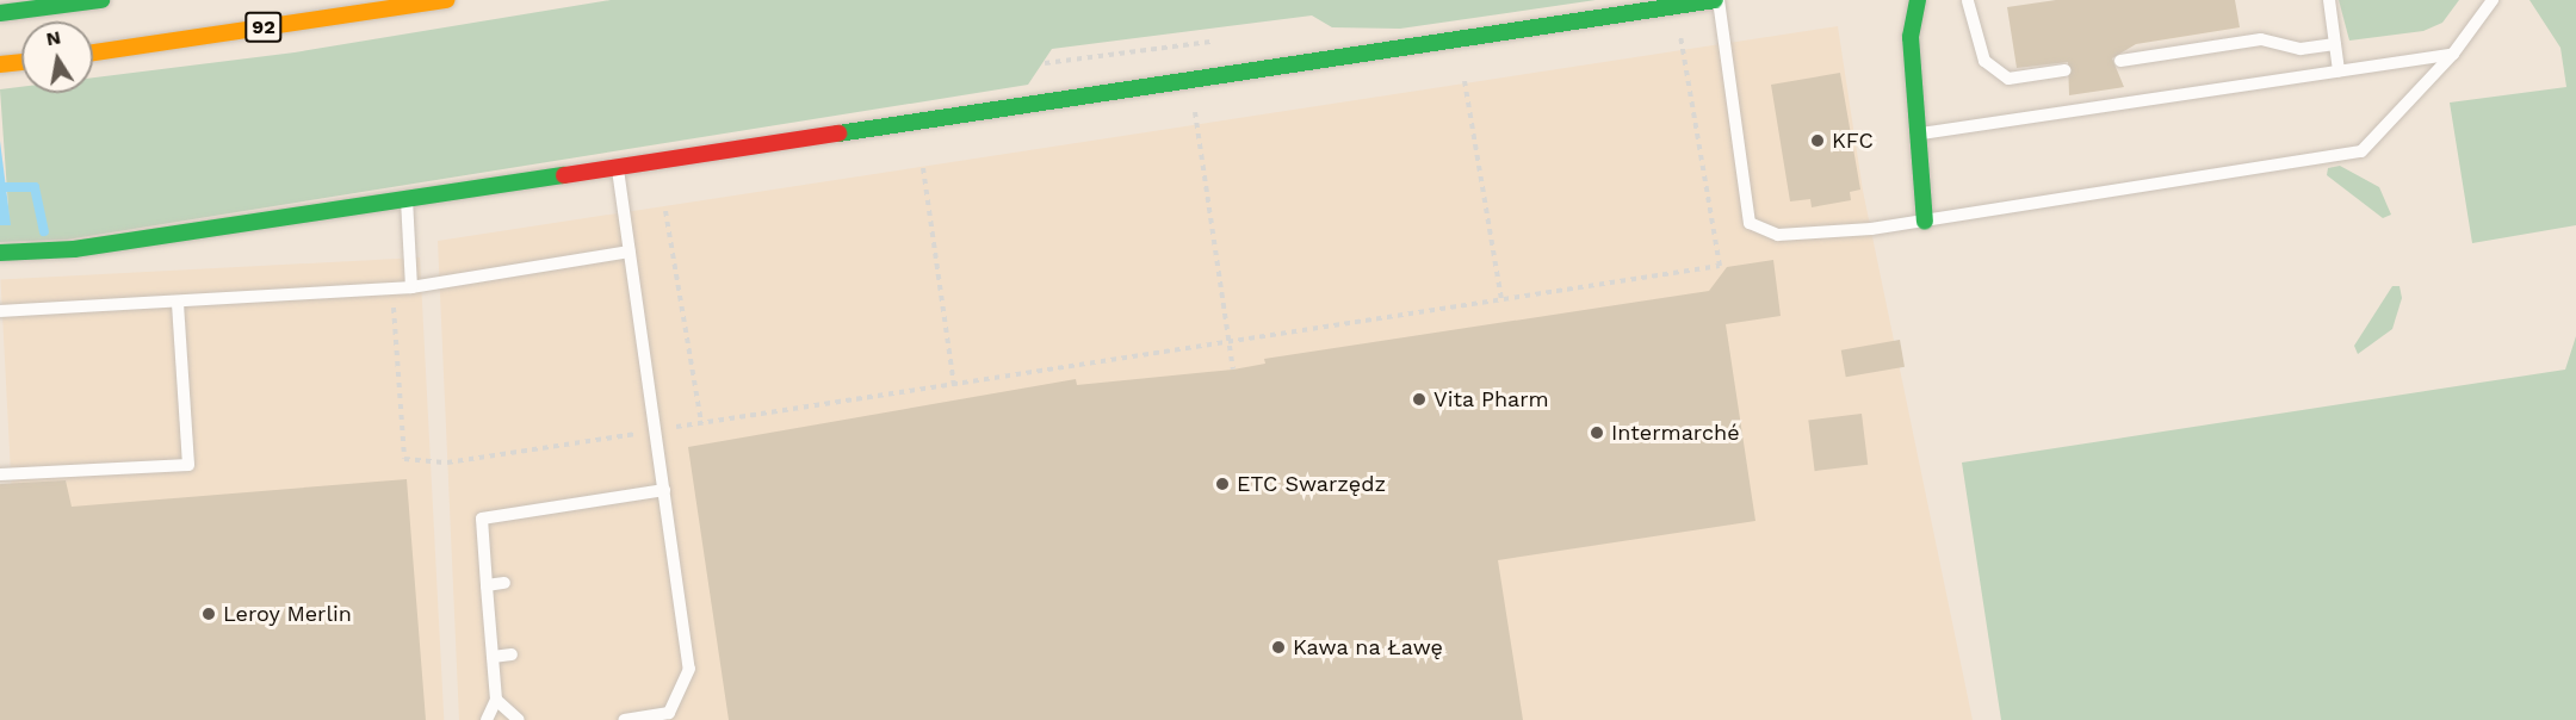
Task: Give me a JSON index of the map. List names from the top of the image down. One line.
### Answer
{"streets":{"street":["92"]},"places":["KFC","Vita Pharm","Intermarché","ETC Swarzędz","Leroy Merlin","Kawa na Ławę"],"north":"top"}
